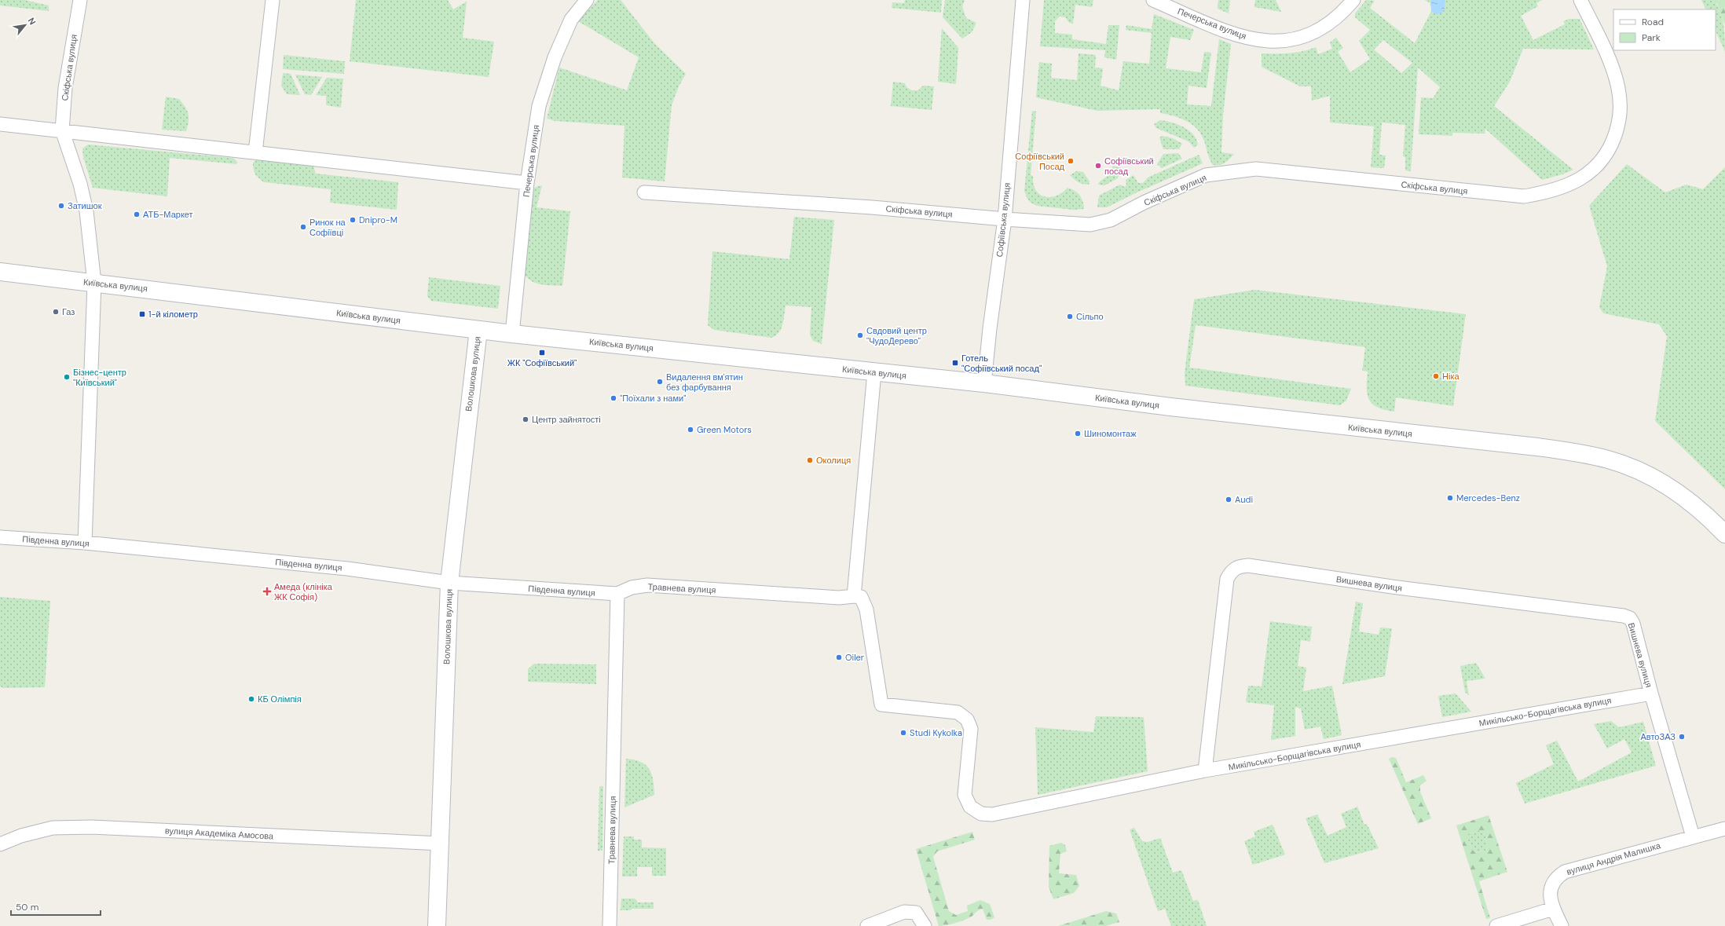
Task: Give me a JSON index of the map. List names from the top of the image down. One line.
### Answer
{"streets":{"main road":["Київська вулиця","Волошкова вулиця"],"street":["Печерська вулиця","Скіфська вулиця","Софіївська вулиця","Південна вулиця","Вишнева вулиця","Травнева вулиця","Микільсько-Борщагівська вулиця","вулиця Академіка Амосова","вулиця Андрія Малишка"]},"crossings":[["Печерська вулиця","Київська вулиця"],["Скіфська вулиця","Софіївська вулиця"],["Скіфська вулиця","Київська вулиця"],["Скіфська вулиця","Південна вулиця"],["Софіївська вулиця","Київська вулиця"],["Київська вулиця","Волошкова вулиця"],["Волошкова вулиця","Південна вулиця"],["Волошкова вулиця","вулиця Академіка Амосова"],["Південна вулиця","Травнева вулиця"],["Вишнева вулиця","Микільсько-Борщагівська вулиця"],["Травнева вулиця","Микільсько-Борщагівська вулиця"]],"places":{"other":["Софіївський Посад","Софіївський посад","Затишок","АТБ-Маркет","Dnipro-M","Ринок на Софіївці","Газ","Сільпо","Свдовий центр \"ЧудоДерево\"","Ніка","Бізнес-центр \"Київський\"","Видалення вм'ятин без фарбування","\"Поїхали з нами\"","Центр зайнятості","Green Motors","Шиномонтаж","Околиця","Mercedes-Benz","Audi","Oiler","КБ Олімпія","Studi Kykolka","АвтоЗАЗ"],"transit":["1-й кілометр","ЖК \"Софіївський\"","Готель \"Софіївський посад\""],"health":["Амеда (клініка ЖК Софія)"]},"legend":["Road","Park"],"scale_bar":"50 m","north":"top right"}
